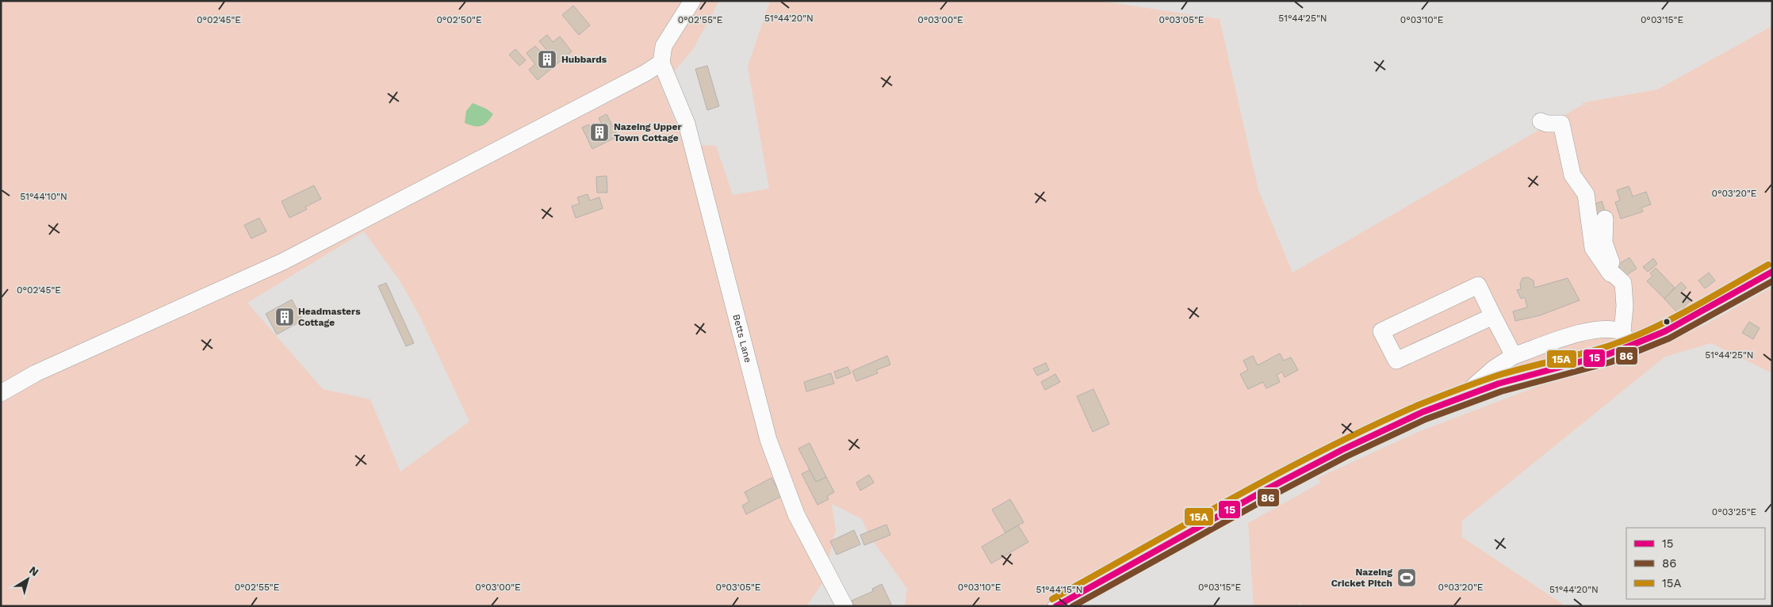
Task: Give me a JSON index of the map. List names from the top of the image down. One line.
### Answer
{"streets":{"street":["Betts Lane"]},"places":{"building":["Hubbards","Nazeing Upper Town Cottage","Headmasters Cottage"],"sports":["Nazeing Cricket Pitch"]},"lines":["transit line 15A","transit line 15","transit line 86"],"legend":["15","86","15A"],"north":"top right","coordinates":["51°44'20\"N","51°44'25\"N","0°02'45\"E","0°02'50\"E","0°02'55\"E","0°03'00\"E","0°03'05\"E","0°03'10\"E","0°03'15\"E","0°03'20\"E","51°44'10\"N","0°03'25\"E","51°44'15\"N"]}
